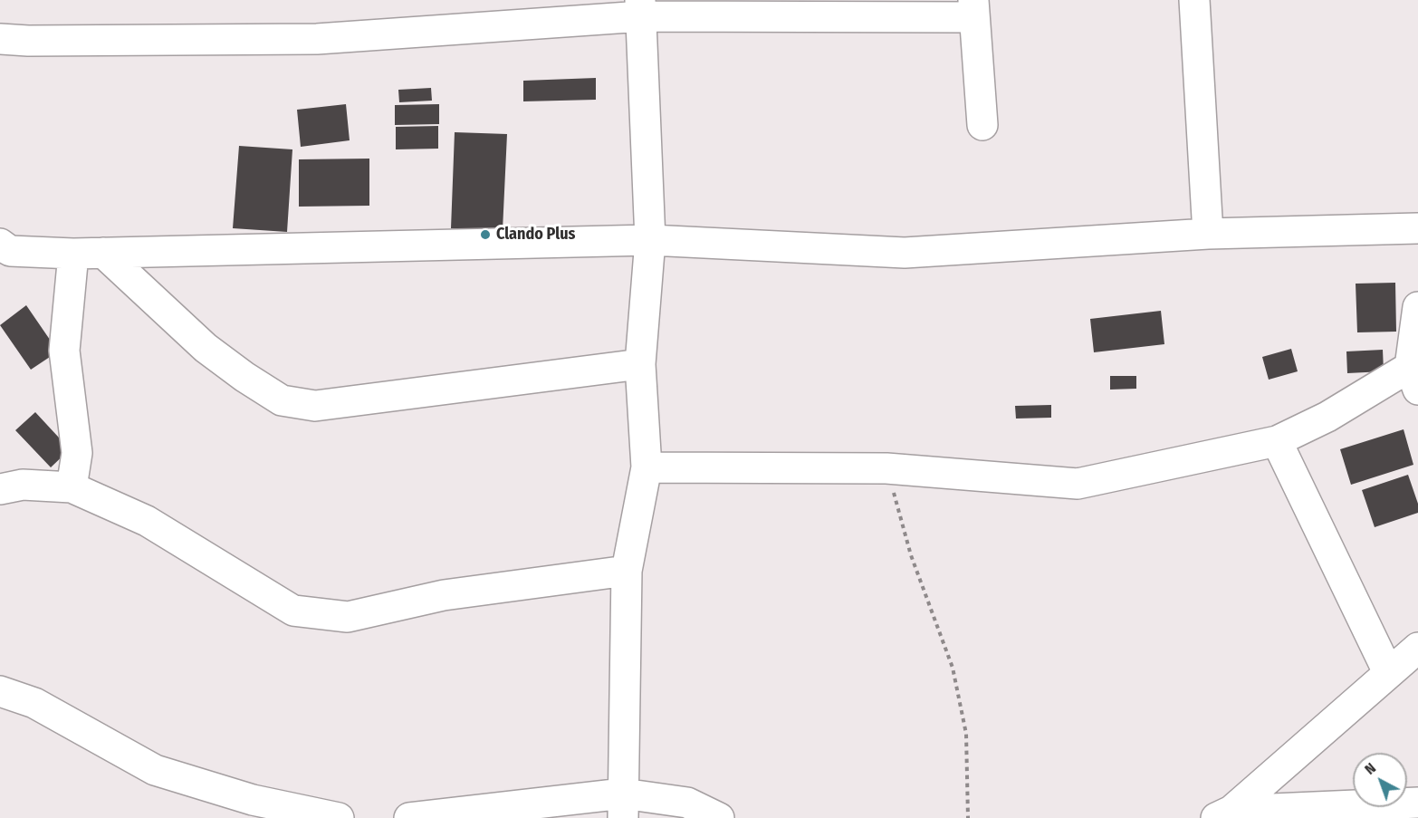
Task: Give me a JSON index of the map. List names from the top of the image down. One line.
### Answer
{"places":["Clando Plus"],"north":"top left"}
